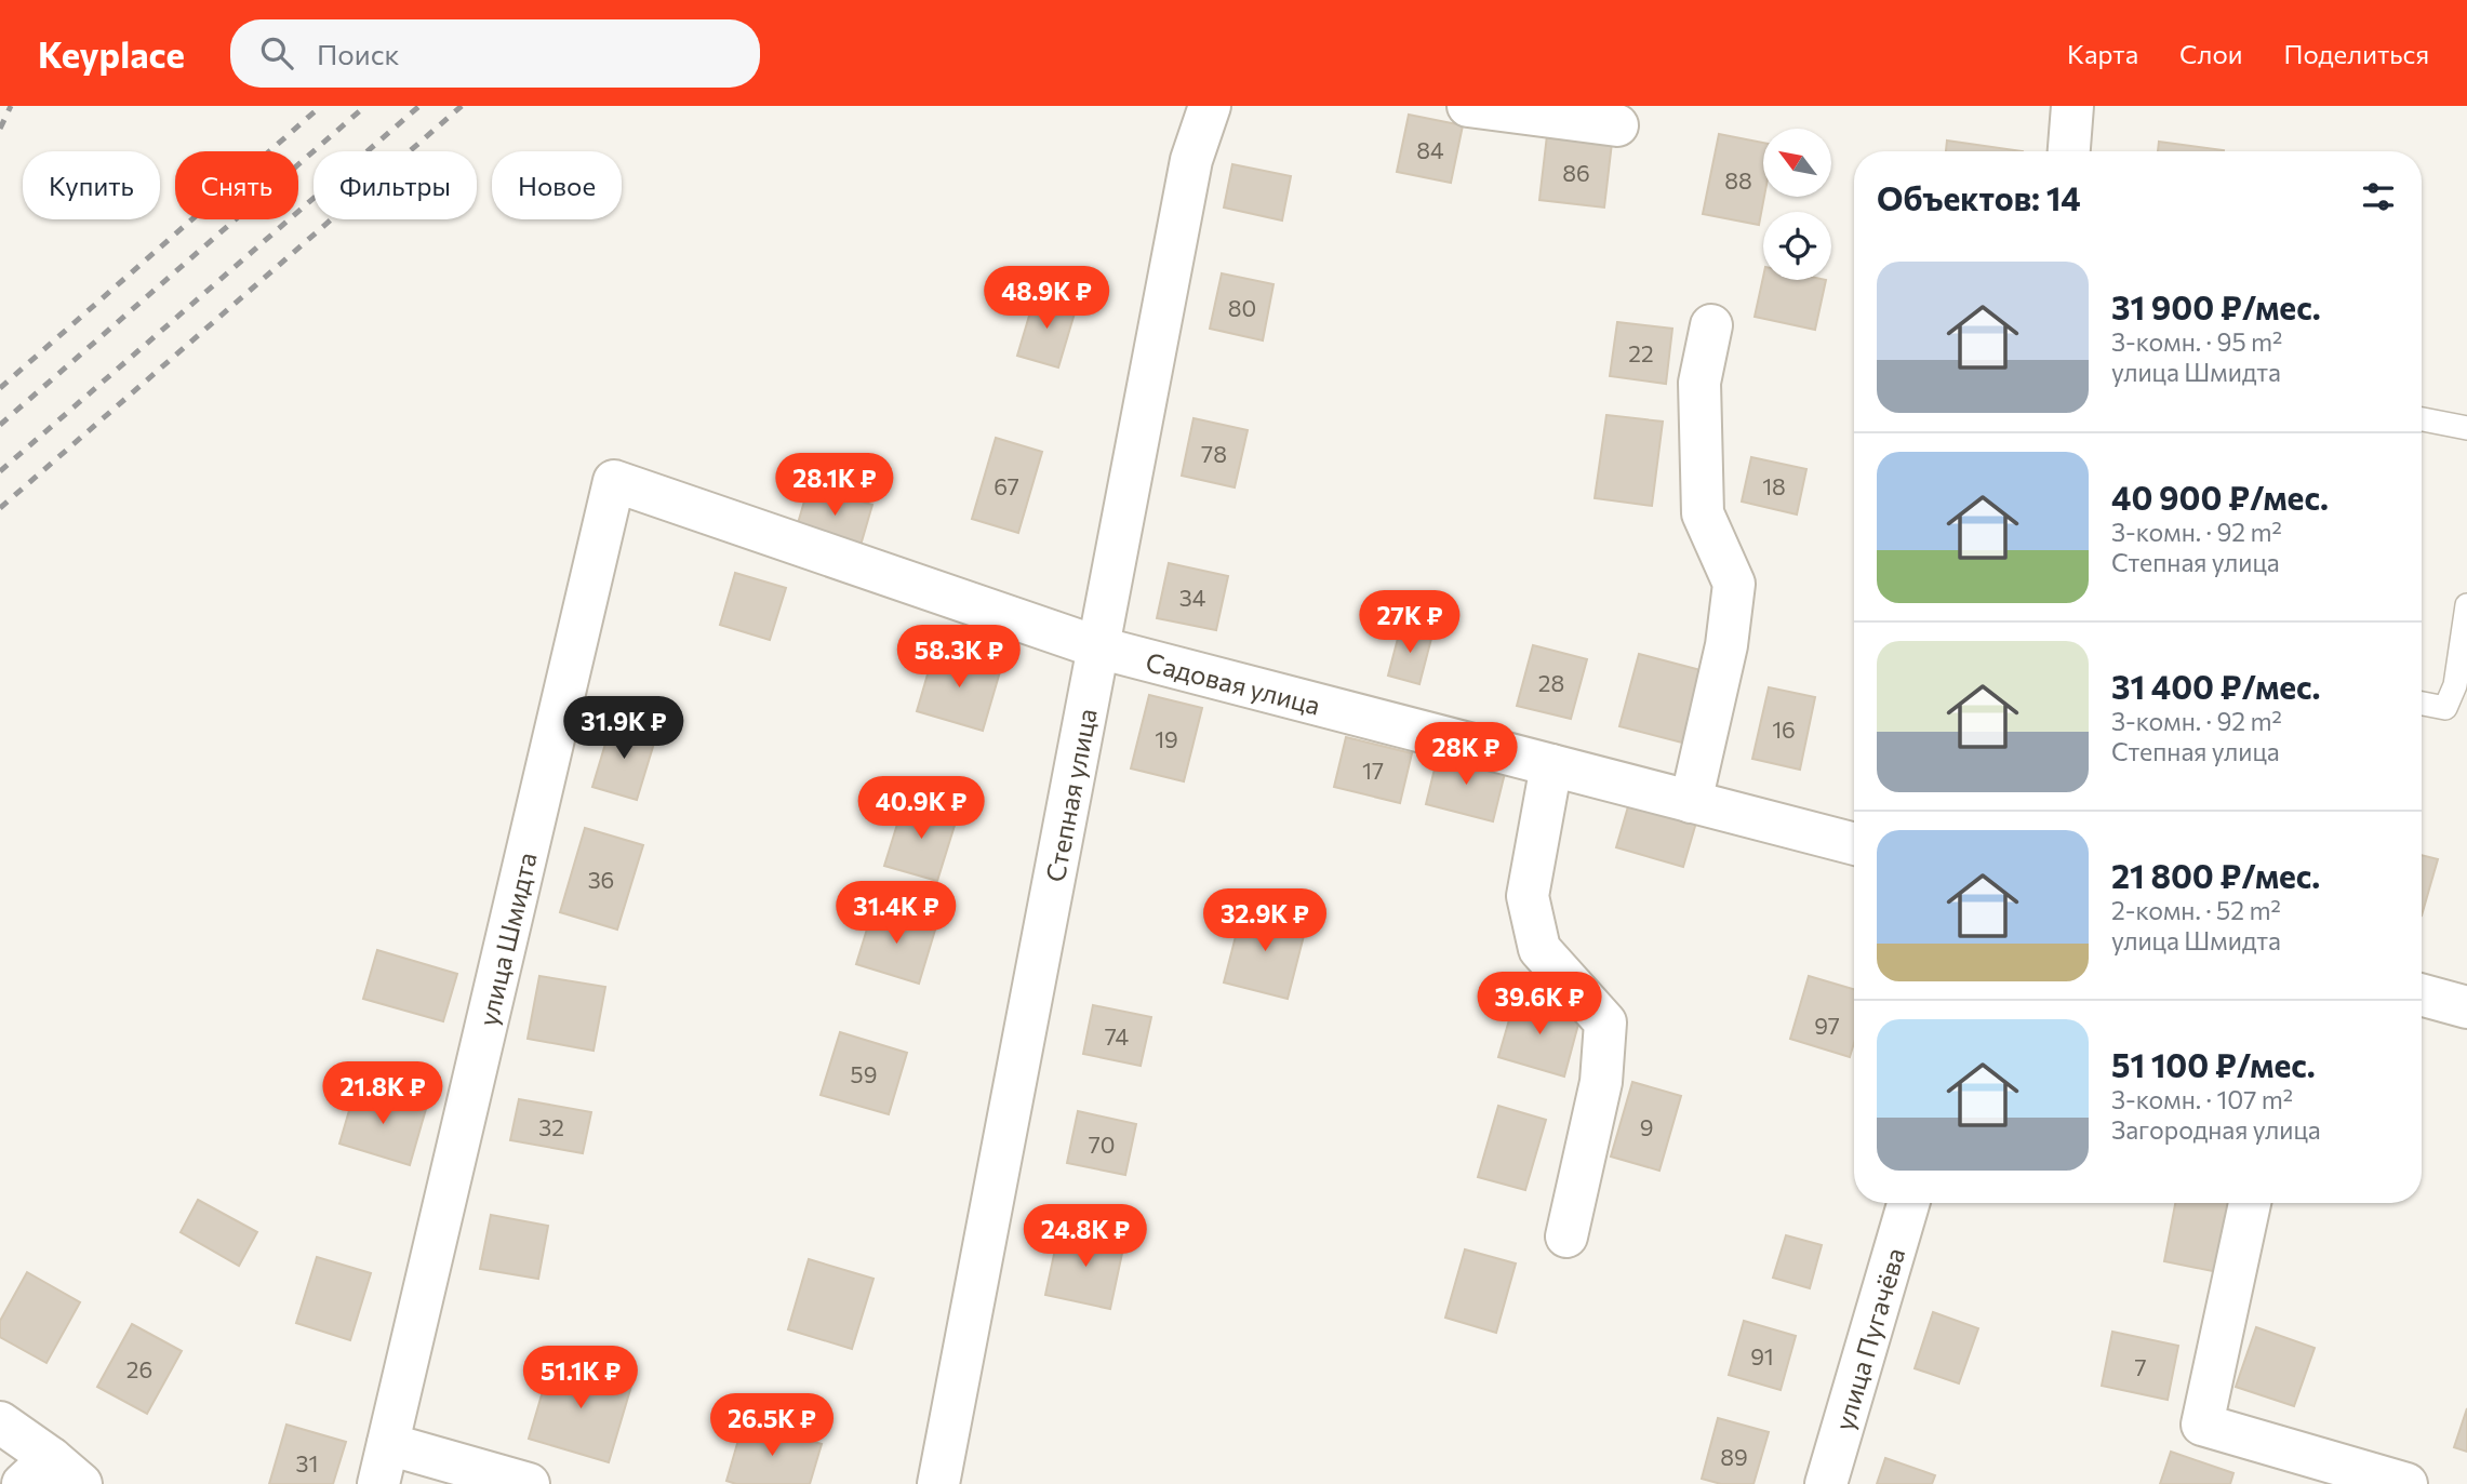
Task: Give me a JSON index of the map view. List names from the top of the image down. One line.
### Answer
{"streets":{"street":["Садовая улица","Степная улица","улица Шмидта","улица Пугачёва"]},"crossings":[["Садовая улица","Степная улица"],["Садовая улица","улица Шмидта"]],"house_numbers":["84","86","88","80","22","78","67","18","34","28","16","19","17","36","97","74","59","32","9","70","91","7","26","89","31"],"north":"top left","page":{"header":"Keyplace","search":"Поиск","nav":["Карта","Слои","Поделиться"],"chip":["Купить","Снять","Фильтры","Новое"],"heading":"Объектов: 14","list":[{"name":"31 900 ₽/мес.","note":"3-комн. · 95 m² · улица Шмидта"},{"name":"40 900 ₽/мес.","note":"3-комн. · 92 m² · Степная улица"},{"name":"31 400 ₽/мес.","note":"3-комн. · 92 m² · Степная улица"},{"name":"21 800 ₽/мес.","note":"2-комн. · 52 m² · улица Шмидта"},{"name":"51 100 ₽/мес.","note":"3-комн. · 107 m² · Загородная улица"}],"price":["48.9K ₽","28.1K ₽","27K ₽","58.3K ₽","31.9K ₽","28K ₽","40.9K ₽","31.4K ₽","32.9K ₽","39.6K ₽","21.8K ₽","24.8K ₽","51.1K ₽","26.5K ₽"]}}
